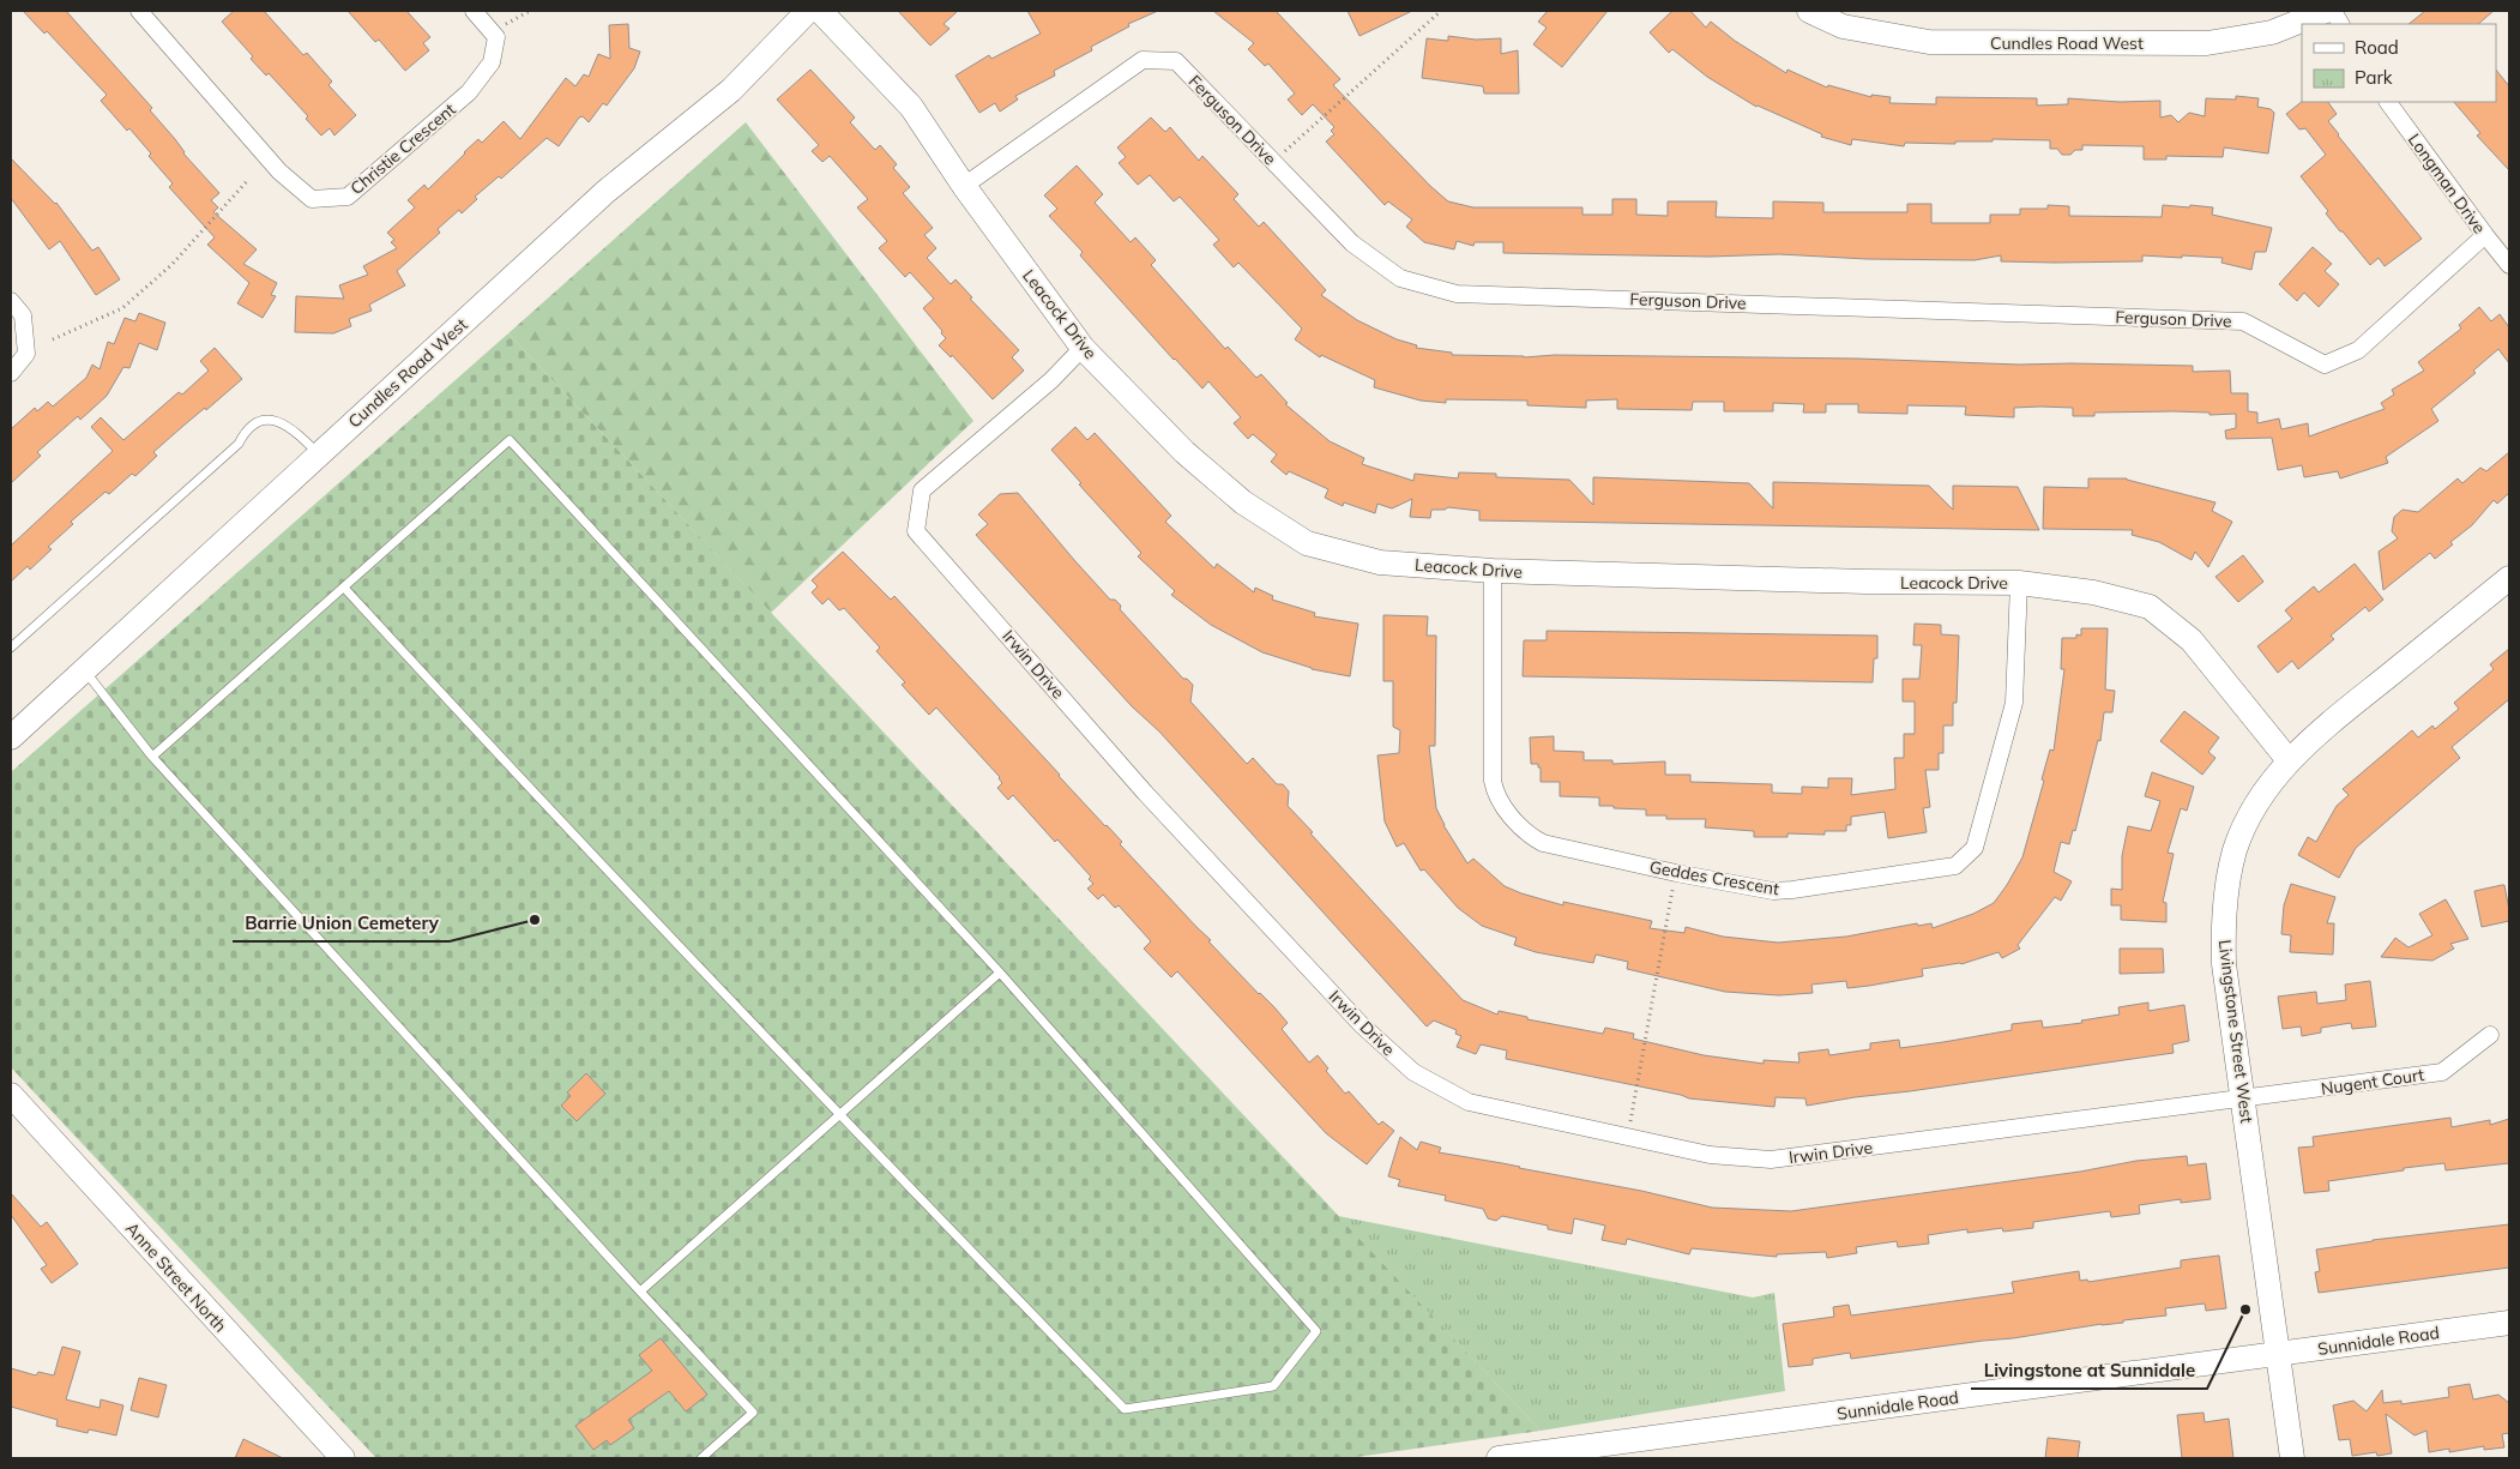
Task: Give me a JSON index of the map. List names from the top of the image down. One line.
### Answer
{"streets":{"street":["Cundles Road West","Ferguson Drive","Christie Crescent","Longman Drive","Leacock Drive","Irwin Drive","Geddes Crescent","Livingstone Street West","Nugent Court","Anne Street North","Sunnidale Road"]},"crossings":[["Ferguson Drive","Longman Drive"],["Ferguson Drive","Leacock Drive"],["Leacock Drive","Irwin Drive"],["Leacock Drive","Geddes Crescent"],["Leacock Drive","Livingstone Street West"],["Irwin Drive","Livingstone Street West"],["Irwin Drive","Nugent Court"],["Livingstone Street West","Nugent Court"],["Livingstone Street West","Sunnidale Road"]],"places":["Barrie Union Cemetery","Livingstone at Sunnidale"],"legend":["Road","Park"]}
